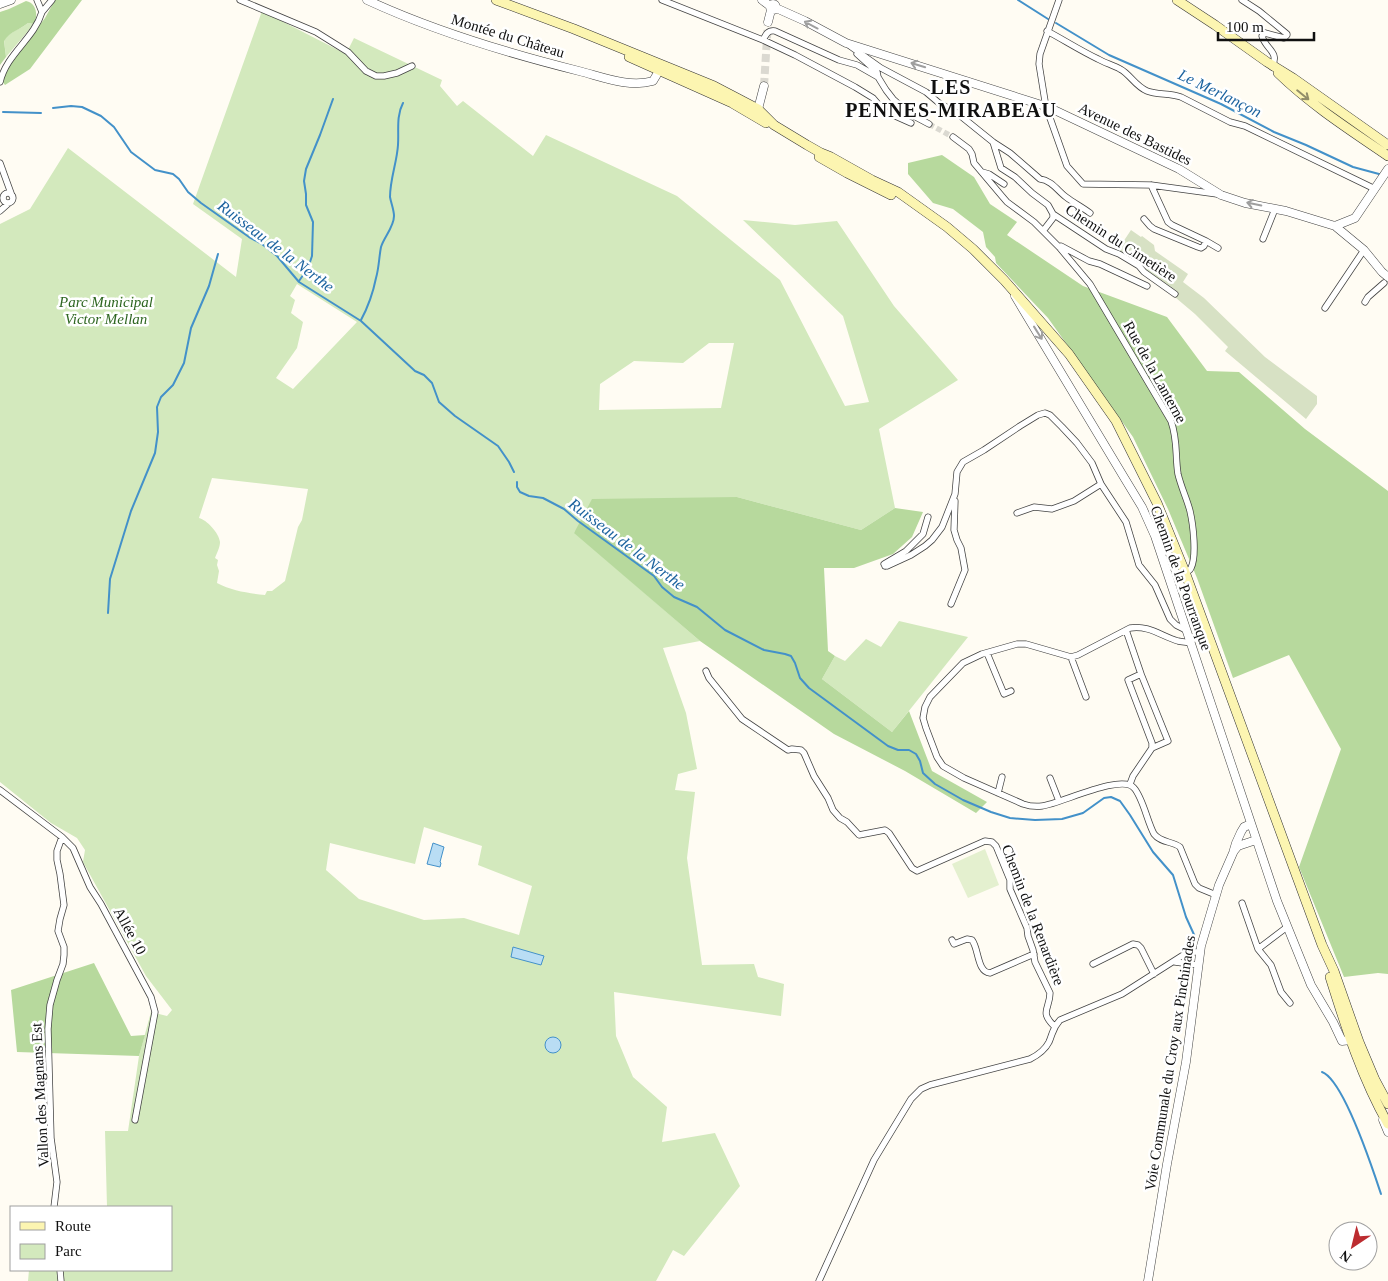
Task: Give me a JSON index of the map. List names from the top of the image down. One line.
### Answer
{"streets":{"street":["Montée du Château","Avenue des Bastides","Chemin du Cimetière","Rue de la Lanterne","Chemin de la Pourranque","Chemin de la Renardière","Allée 10","Voie Communale du Croy aux Pinchinades","Vallon des Magnans Est"]},"crossings":[["Chemin de la Pourranque","Voie Communale du Croy aux Pinchinades"],["Allée 10","Vallon des Magnans Est"]],"districts":["LES PENNES-MIRABEAU"],"water":["Le Merlançon","Ruisseau de la Nerthe"],"parks":["Parc Municipal Victor Mellan"],"legend":["Route","Parc"],"scale_bar":"100 m","north":"bottom left"}
